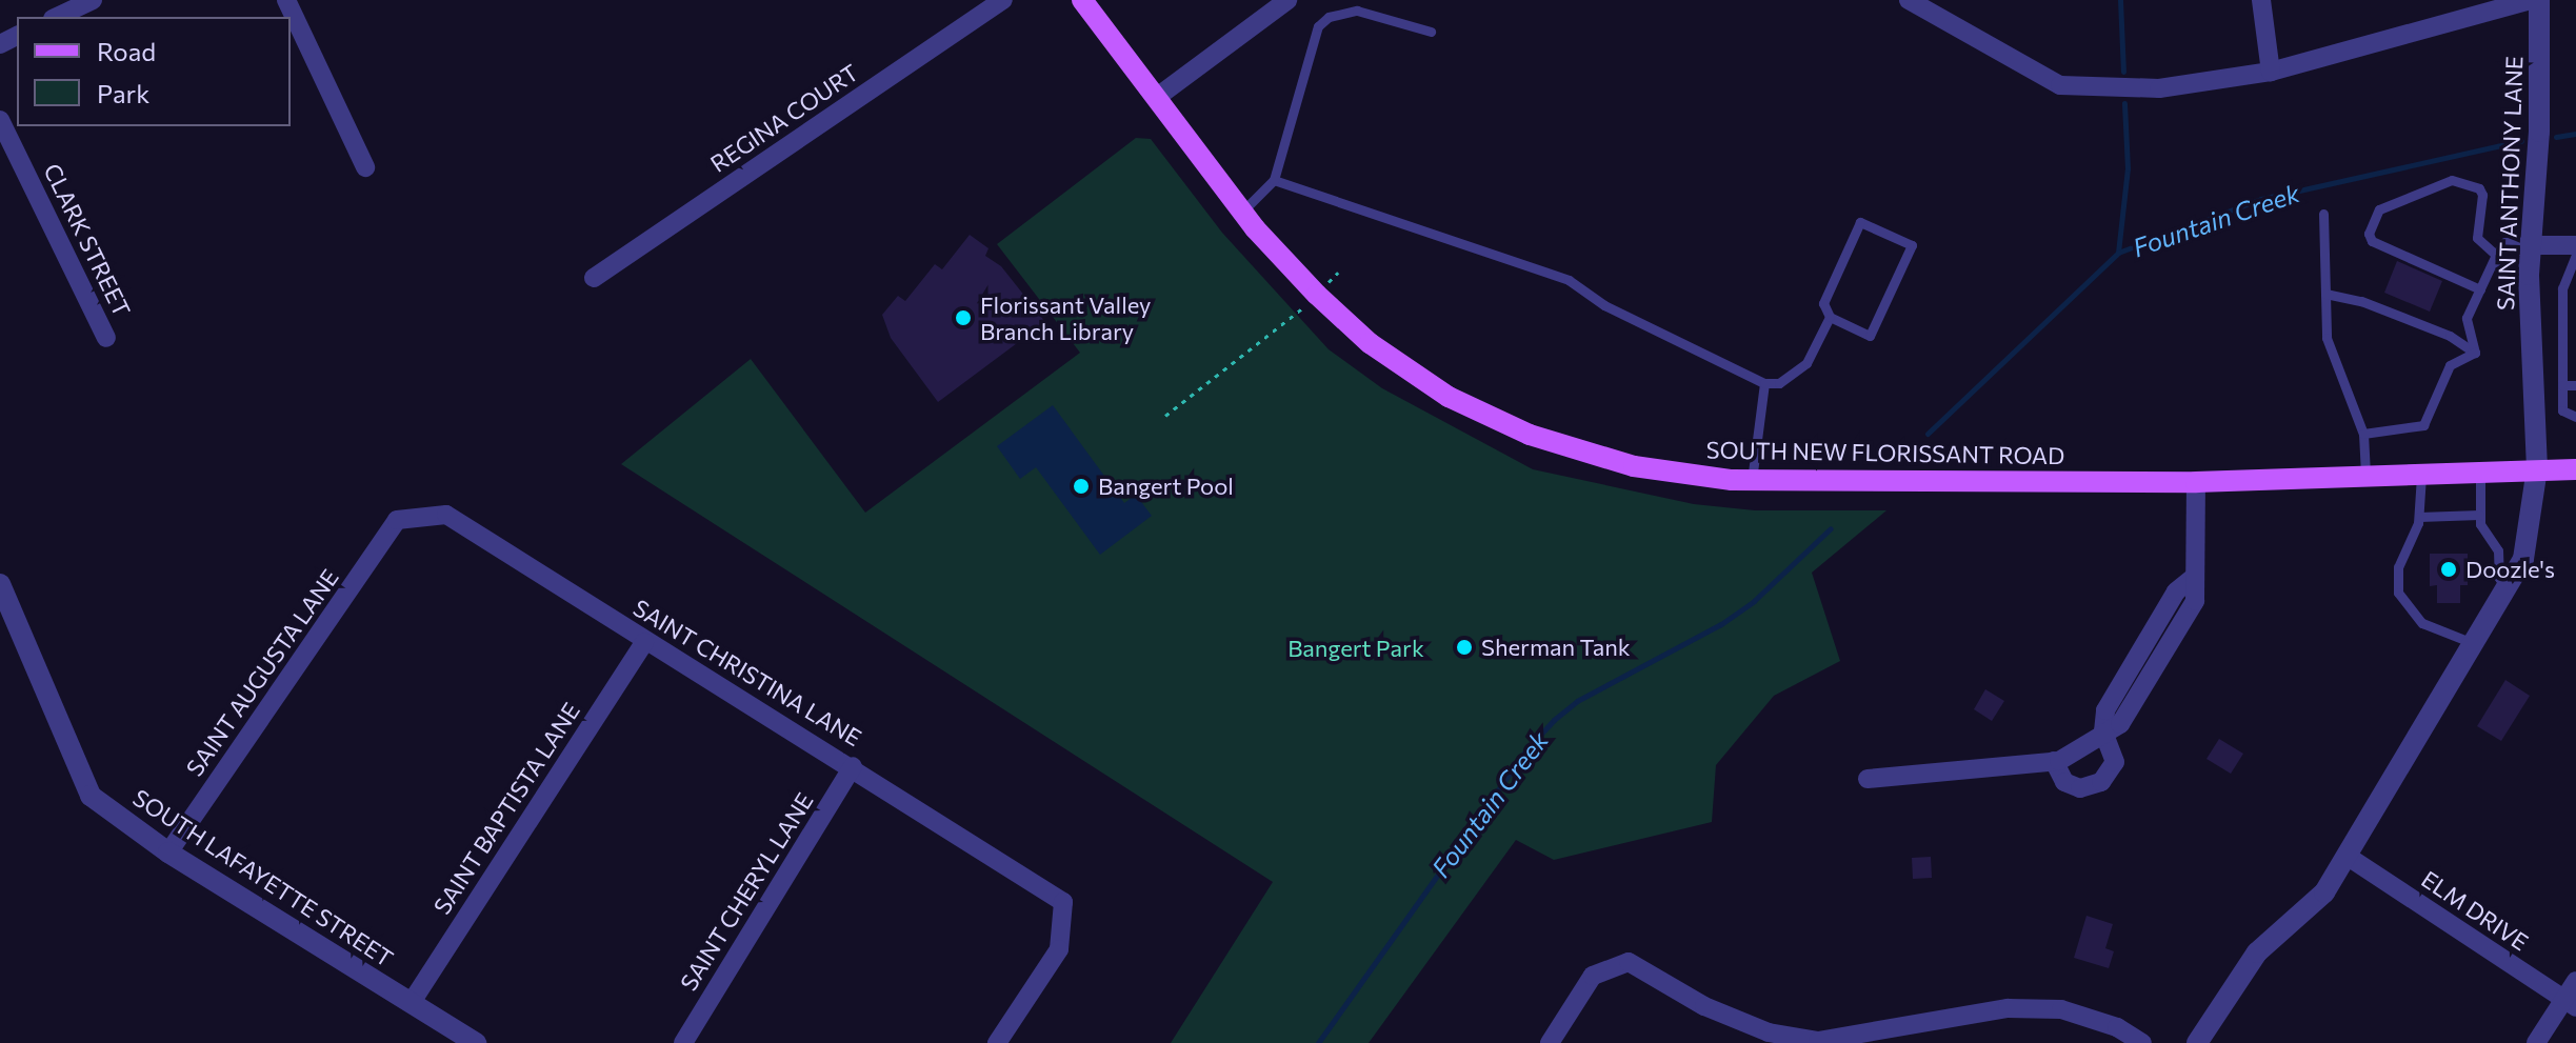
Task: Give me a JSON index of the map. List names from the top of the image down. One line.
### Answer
{"streets":{"main road":["SOUTH NEW FLORISSANT ROAD"],"street":["REGINA COURT","SAINT ANTHONY LANE","CLARK STREET","SAINT AUGUSTA LANE","SAINT CHRISTINA LANE","SAINT BAPTISTA LANE","SOUTH LAFAYETTE STREET","SAINT CHERYL LANE","ELM DRIVE"]},"crossings":[["SAINT ANTHONY LANE","SOUTH NEW FLORISSANT ROAD"],["SAINT AUGUSTA LANE","SAINT CHRISTINA LANE"],["SAINT AUGUSTA LANE","SOUTH LAFAYETTE STREET"],["SAINT CHRISTINA LANE","SAINT BAPTISTA LANE"],["SAINT CHRISTINA LANE","SAINT CHERYL LANE"],["SAINT BAPTISTA LANE","SOUTH LAFAYETTE STREET"]],"water":["Fountain Creek"],"parks":["Bangert Park"],"places":["Florissant Valley Branch Library","Bangert Pool","Doozle's","Sherman Tank"],"legend":["Road","Park"]}
